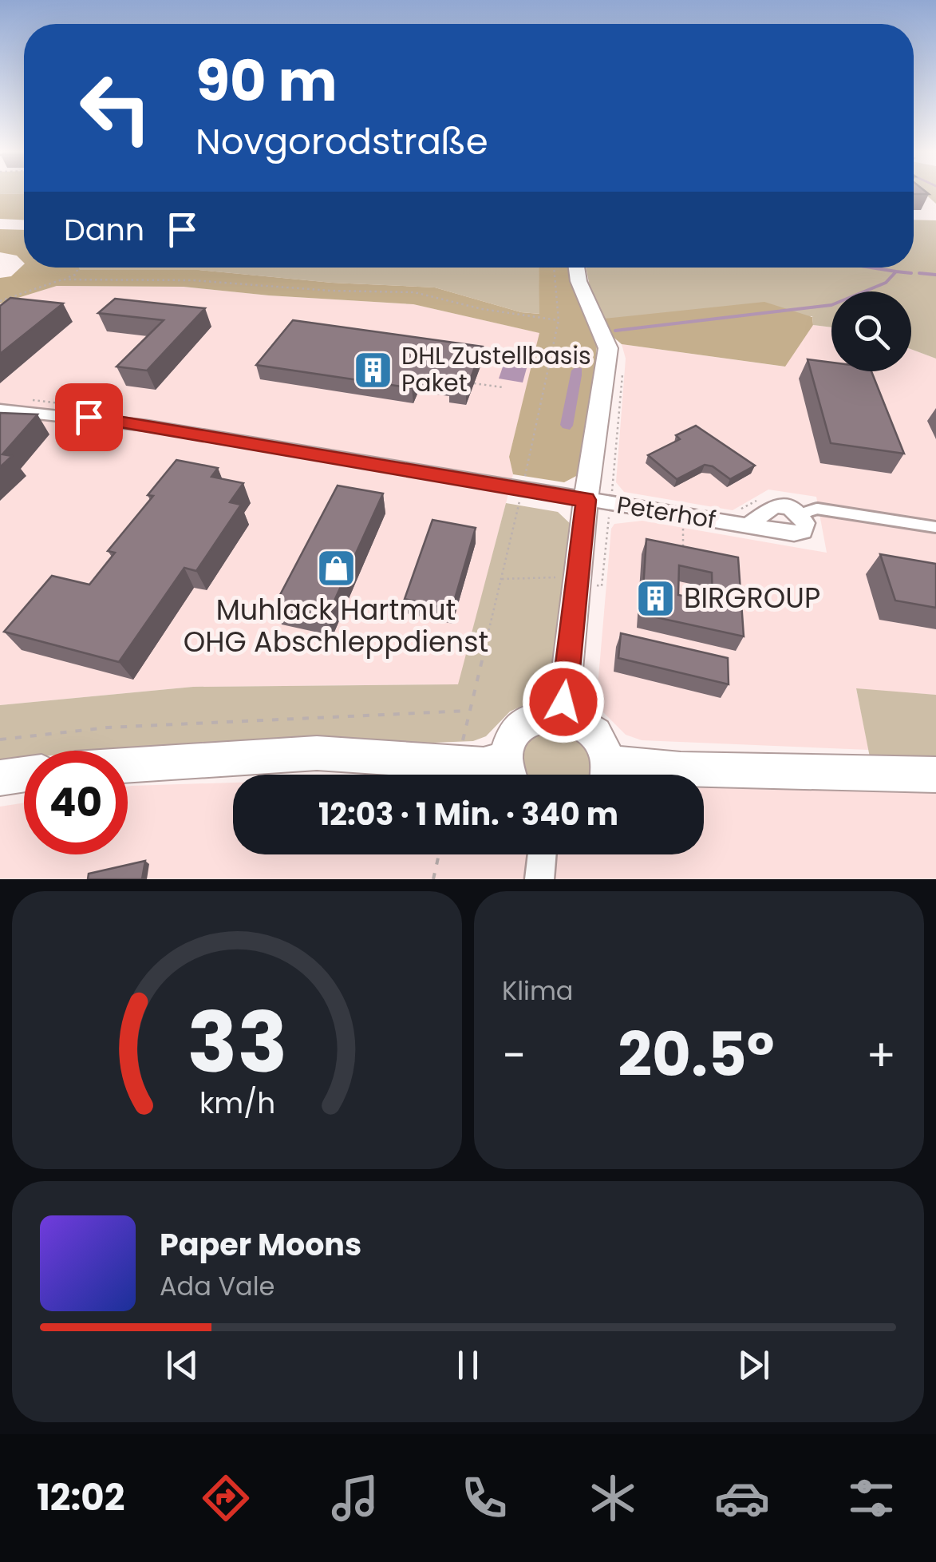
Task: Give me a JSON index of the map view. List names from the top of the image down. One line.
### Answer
{"streets":{"street":["Peterhof"]},"places":{"building":["DHL Zustellbasis Paket","BIRGROUP"],"shop":["Muhlack Hartmut OHG Abschleppdienst"]},"page":{"turn":["90 m","Novgorodstraße"],"then":"Dann","limit":"40","trip":"12:03 · 1 Min. · 340 m","tile":"Klima","heat":["−","20.5°","+"],"song":["Paper Moons","Ada Vale"],"tabs":"12:02","gauge":["33","km/h"]}}
